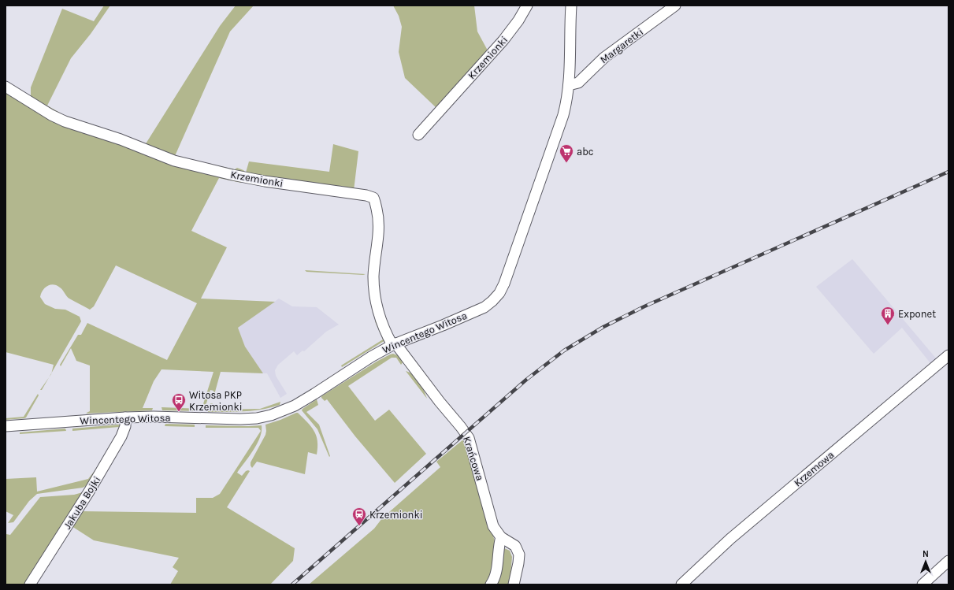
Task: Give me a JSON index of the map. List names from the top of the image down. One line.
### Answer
{"streets":{"street":["Margaretki","Krzemionki","Wincentego Witosa","Krańcowa","Krzemowa","Jakuba Bojki"]},"crossings":[["Margaretki","Wincentego Witosa"],["Krzemionki","Wincentego Witosa"],["Krzemionki","Krańcowa"],["Wincentego Witosa","Krańcowa"],["Wincentego Witosa","Jakuba Bojki"]],"places":{"supermarket":["abc"],"building":["Exponet"],"bus stop":["Witosa PKP Krzemionki"],"station":["Krzemionki"]},"north":"top"}
